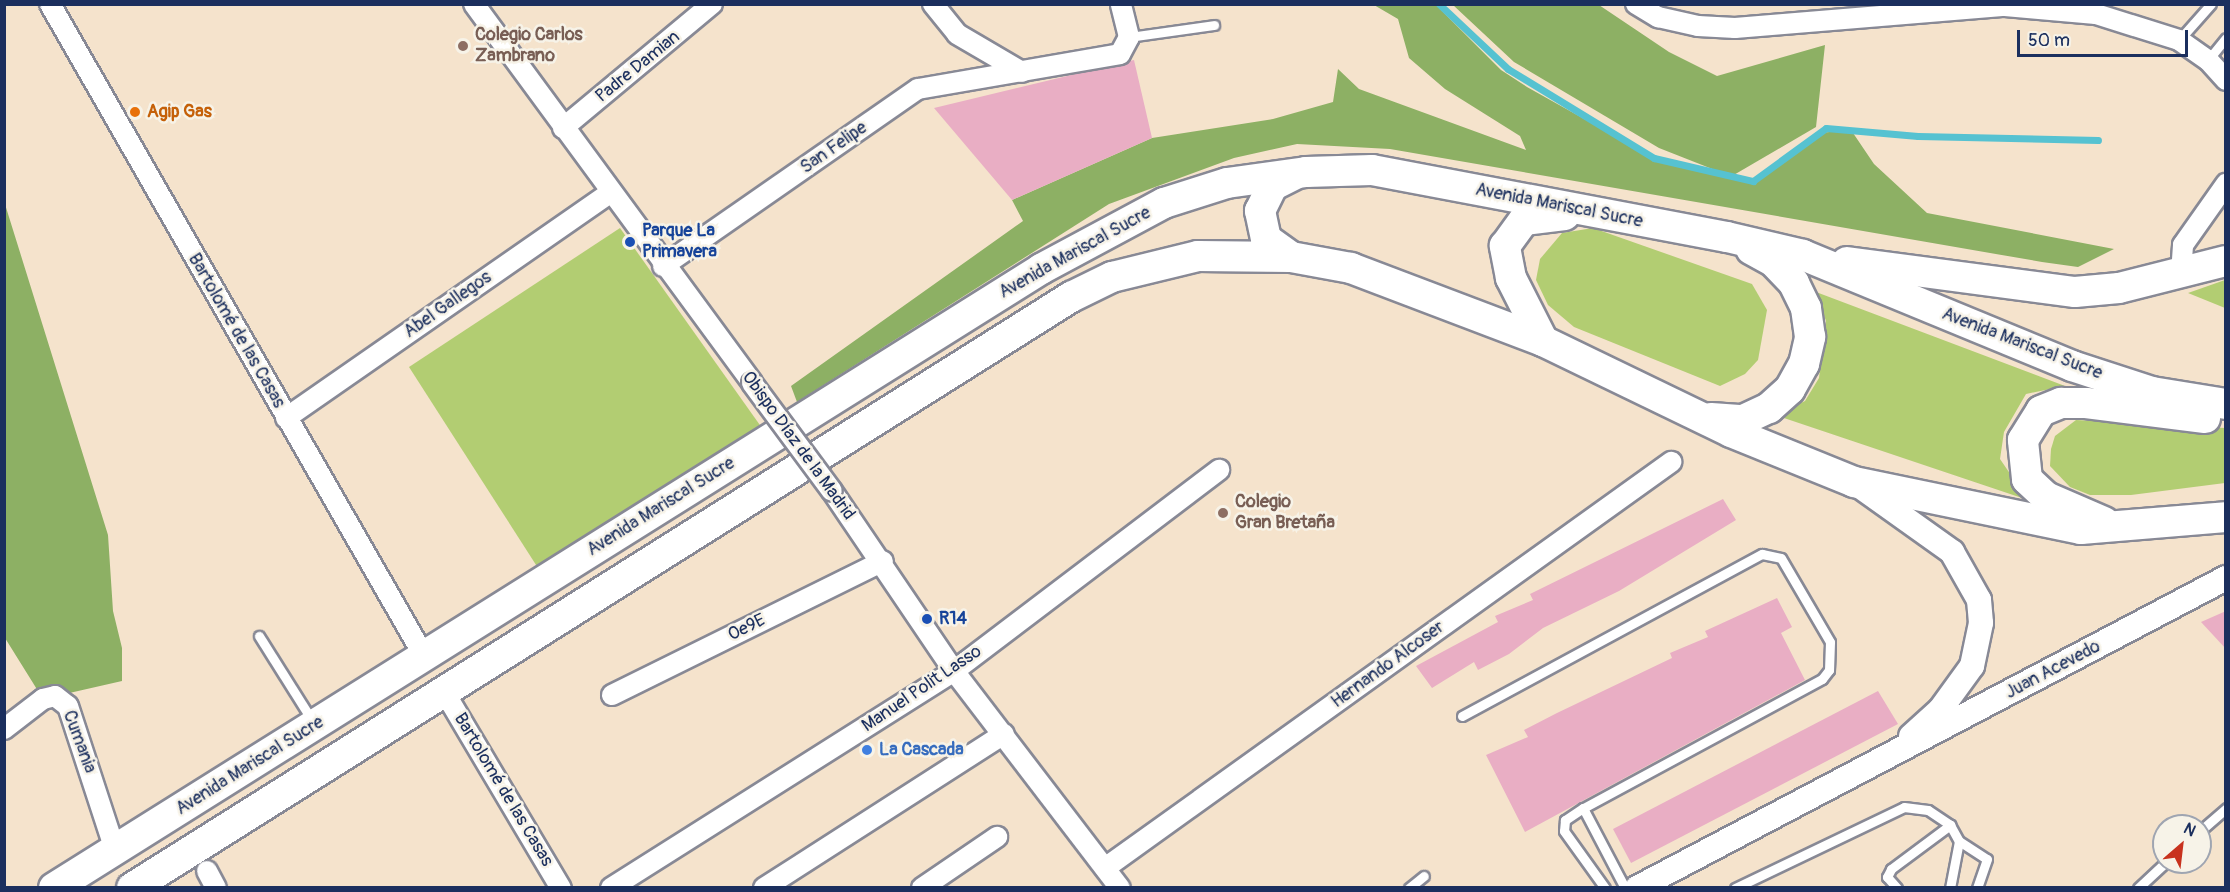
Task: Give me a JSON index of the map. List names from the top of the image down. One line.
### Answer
{"streets":{"main road":["Avenida Mariscal Sucre"],"street":["Padre Damian","San Felipe","Abel Gallegos","Bartolomé de las Casas","Obispo Díaz de la Madrid","Oe9E","Hernando Alcoser","Juan Acevedo","Manuel Polit Lasso","Cumania"]},"crossings":[["Padre Damian","Obispo Díaz de la Madrid"],["San Felipe","Obispo Díaz de la Madrid"],["Avenida Mariscal Sucre","Bartolomé de las Casas"],["Avenida Mariscal Sucre","Juan Acevedo"],["Avenida Mariscal Sucre","Cumania"],["Abel Gallegos","Bartolomé de las Casas"],["Abel Gallegos","Obispo Díaz de la Madrid"],["Obispo Díaz de la Madrid","Oe9E"],["Obispo Díaz de la Madrid","Hernando Alcoser"],["Obispo Díaz de la Madrid","Manuel Polit Lasso"]],"places":["Colegio Carlos Zambrano","Agip Gas","Parque La Primavera","Colegio Gran Bretaña","R14","La Cascada"],"scale_bar":"50 m","north":"top right"}
